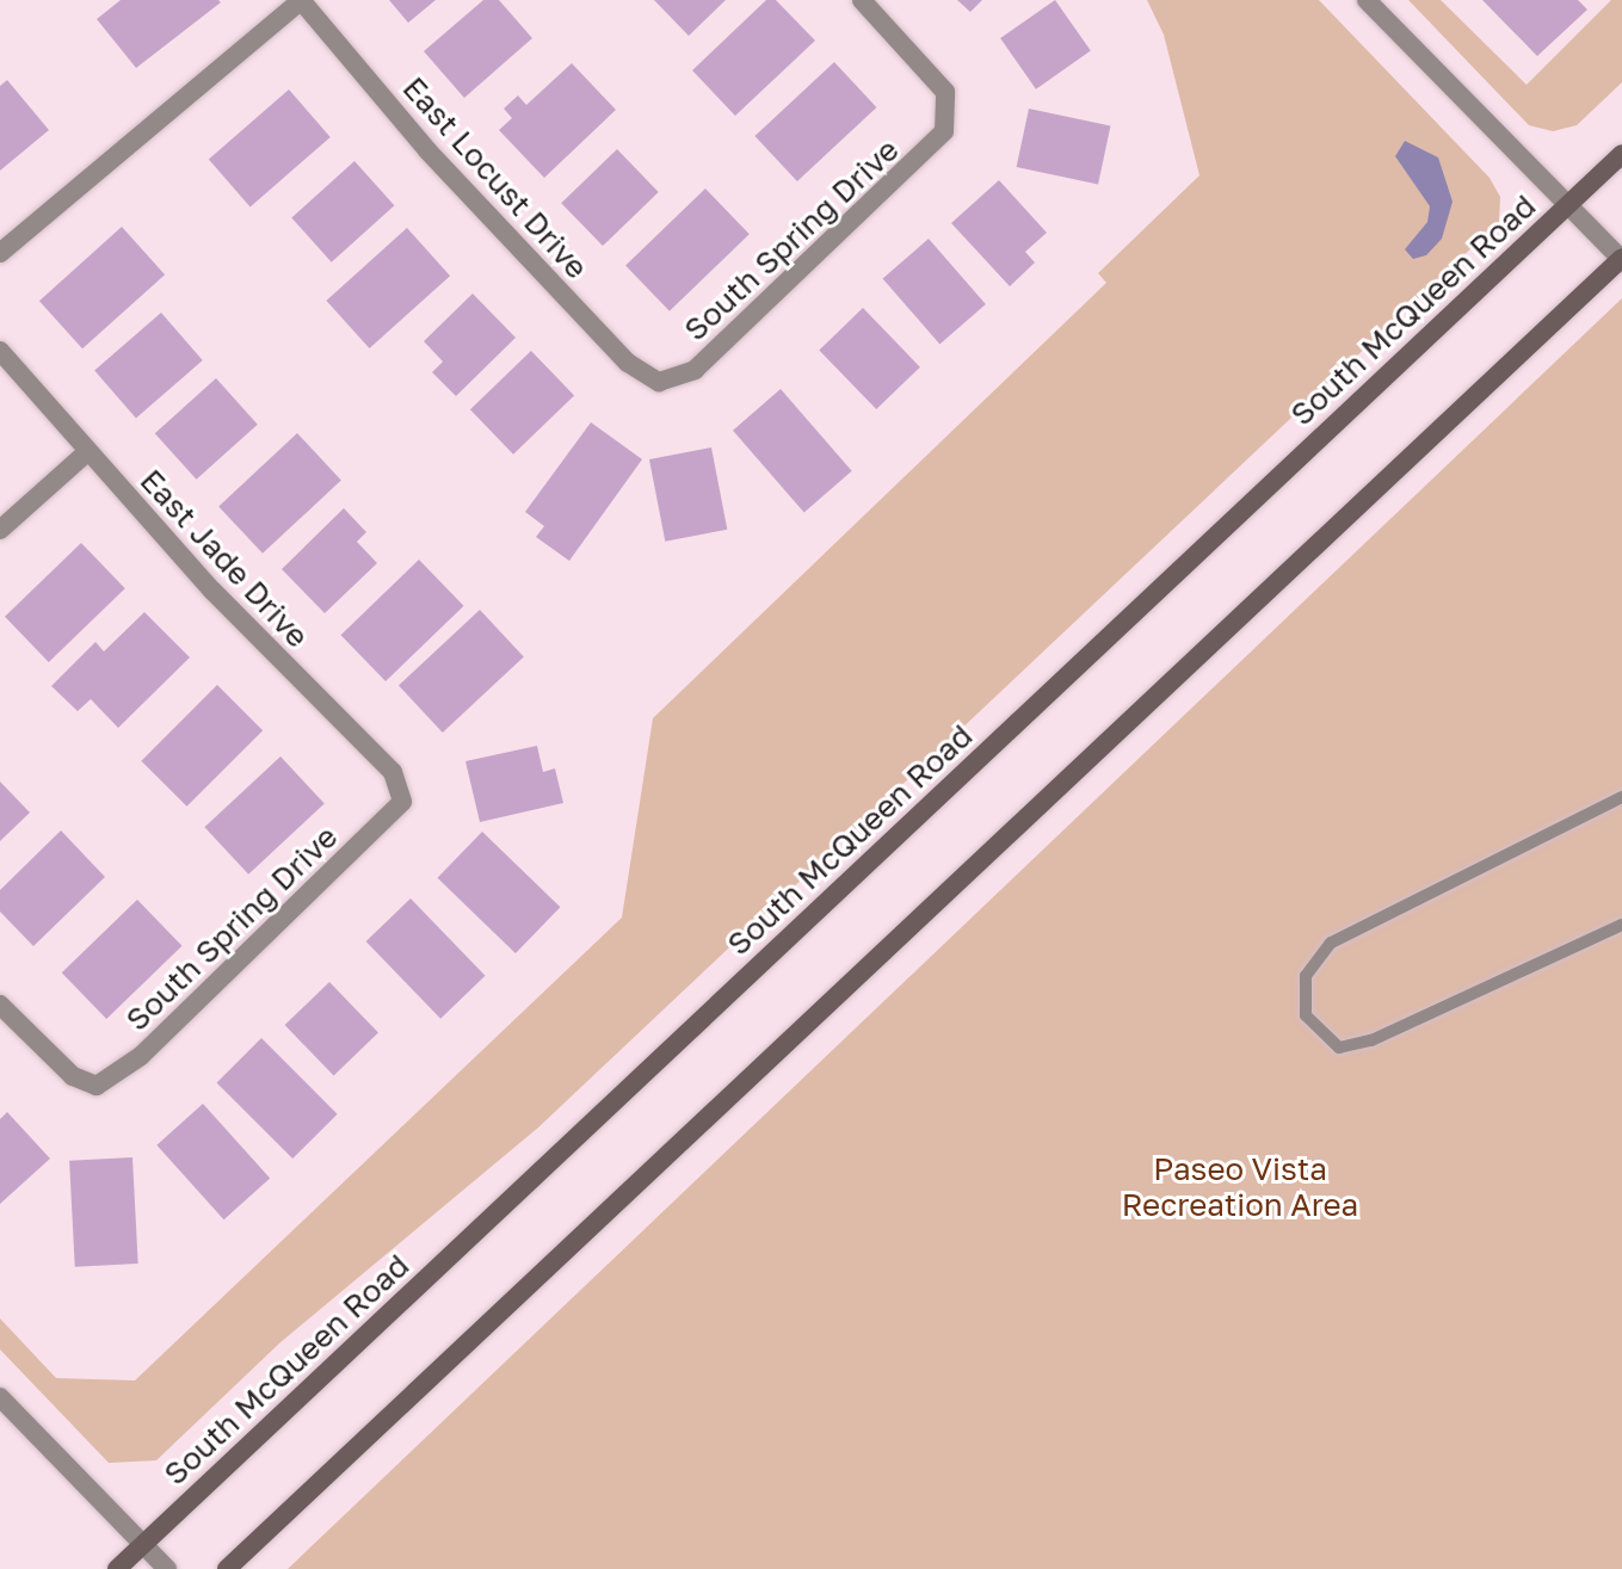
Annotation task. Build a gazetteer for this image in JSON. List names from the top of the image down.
{
  "streets": {
    "main road": ["South McQueen Road"],
    "street": ["East Locust Drive", "South Spring Drive", "East Jade Drive"]
  },
  "crossings": [
    ["East Locust Drive", "South Spring Drive"],
    ["South Spring Drive", "East Jade Drive"]
  ],
  "parks": ["Paseo Vista Recreation Area"]
}
